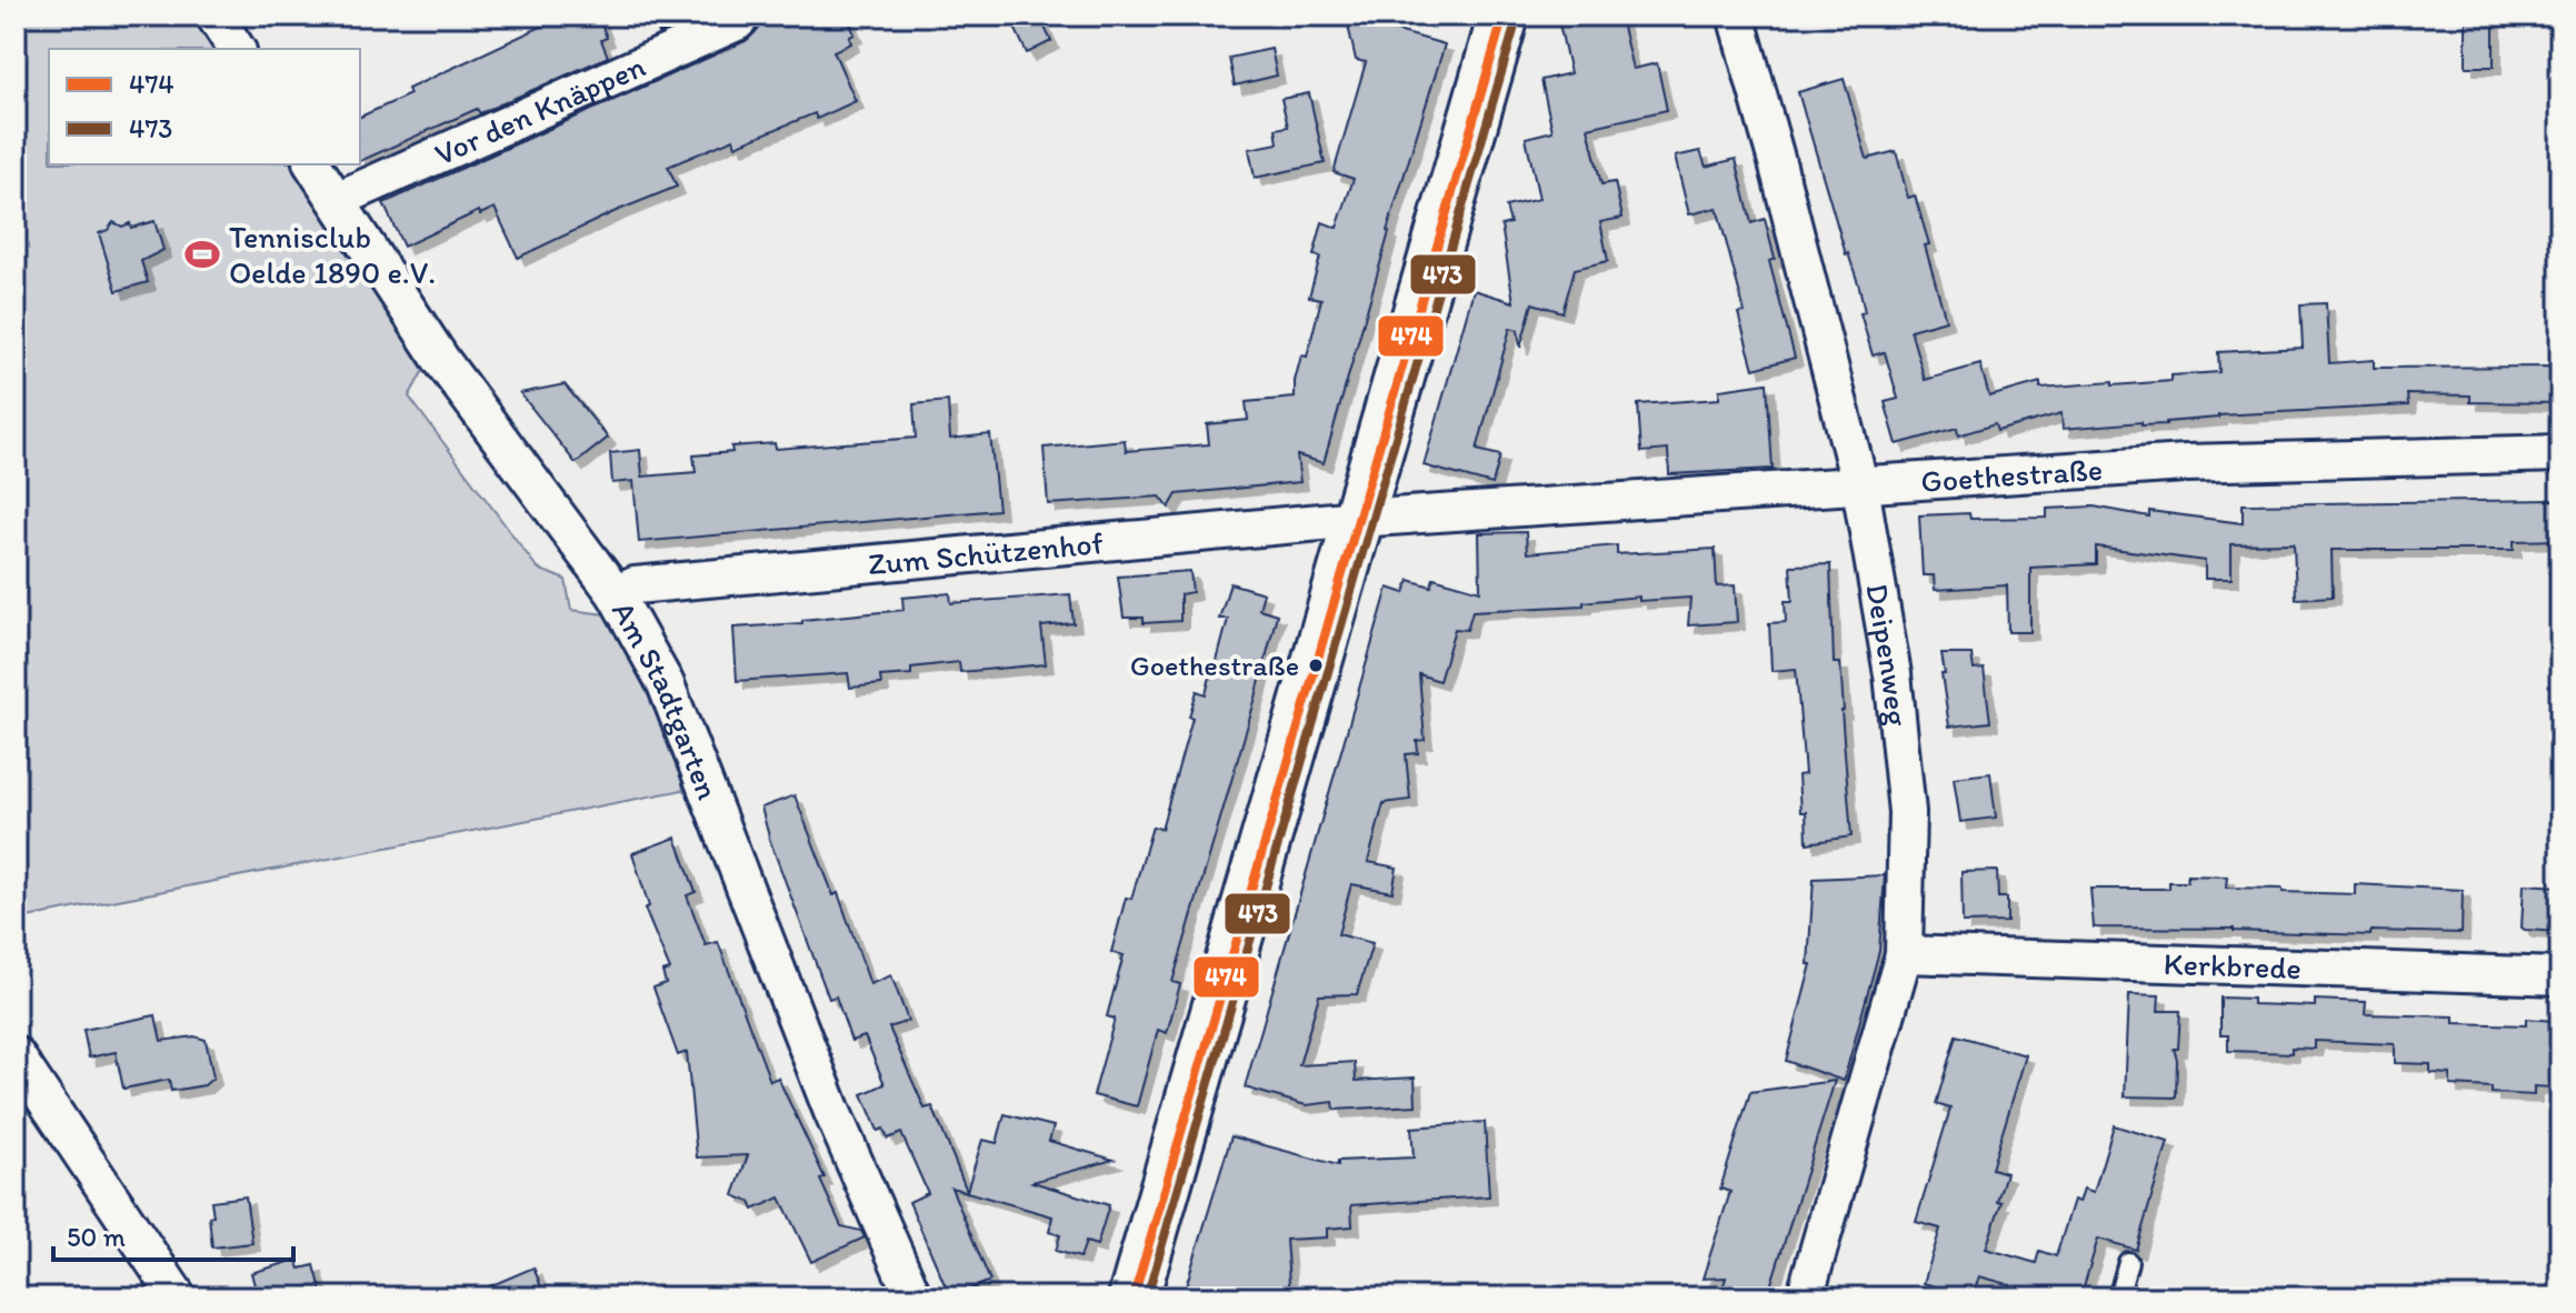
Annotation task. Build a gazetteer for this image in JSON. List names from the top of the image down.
{
  "streets": {
    "street": [
      "Vor den Knäppen",
      "Goethestraße",
      "Zum Schützenhof",
      "Deipenweg",
      "Am Stadtgarten",
      "Kerkbrede"
    ]
  },
  "crossings": [
    ["Vor den Knäppen", "Am Stadtgarten"],
    ["Goethestraße", "Zum Schützenhof"],
    ["Goethestraße", "Deipenweg"],
    ["Zum Schützenhof", "Am Stadtgarten"],
    ["Deipenweg", "Kerkbrede"]
  ],
  "places": {
    "sports": ["Tennisclub Oelde 1890 e.V."],
    "other": ["Goethestraße"]
  },
  "lines": ["transit line 474", "transit line 473"],
  "legend": ["474", "473"],
  "scale_bar": "50 m"
}
